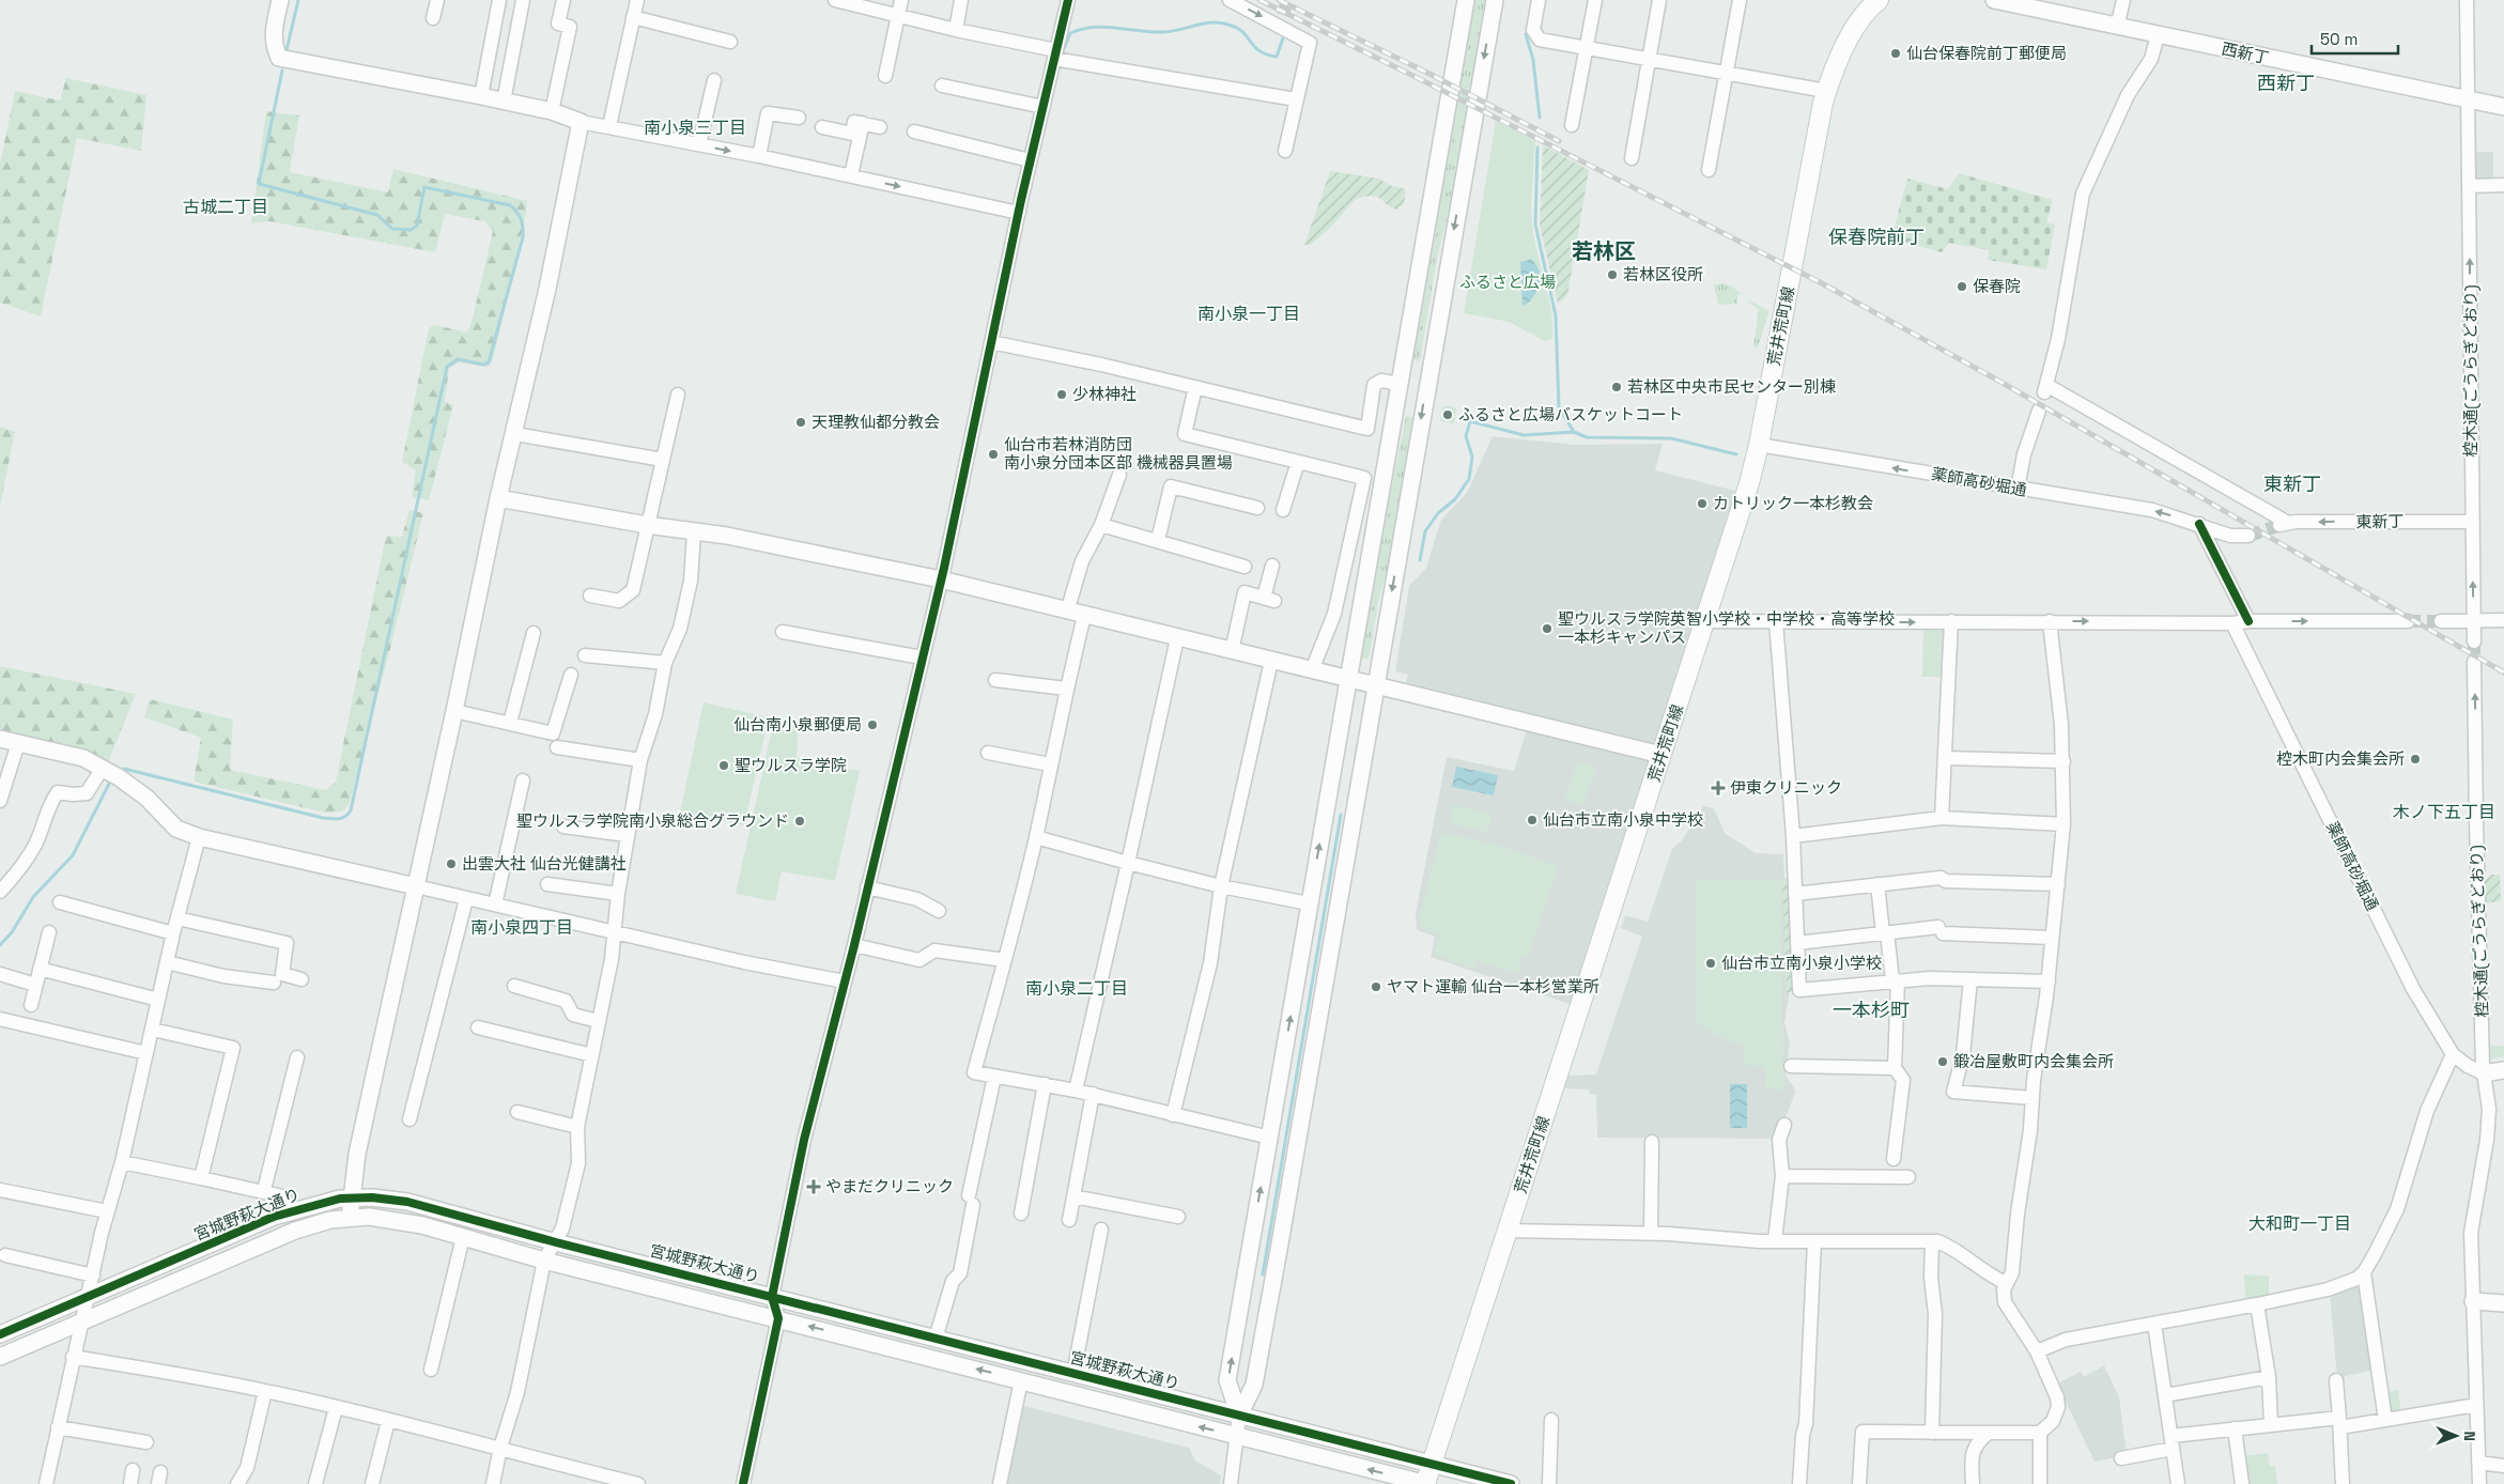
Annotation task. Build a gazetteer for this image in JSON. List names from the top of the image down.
{
  "streets": {
    "main road": ["荒井荒町線"],
    "street": [
      "西新丁",
      "椌木通(ごうらぎどおり)",
      "薬師高砂堀通",
      "東新丁",
      "宮城野萩大通り"
    ]
  },
  "crossings": [
    ["西新丁", "椌木通(ごうらぎどおり)"],
    ["西新丁", "東新丁"],
    ["荒井荒町線", "薬師高砂堀通"],
    ["荒井荒町線", "宮城野萩大通り"],
    ["椌木通(ごうらぎどおり)", "薬師高砂堀通"],
    ["椌木通(ごうらぎどおり)", "東新丁"]
  ],
  "one_way": ["椌木通(ごうらぎどおり)", "薬師高砂堀通"],
  "districts": [
    "西新丁",
    "南小泉三丁目",
    "古城二丁目",
    "保春院前丁",
    "若林区",
    "南小泉一丁目",
    "東新丁",
    "木ノ下五丁目",
    "南小泉四丁目",
    "南小泉二丁目",
    "一本杉町",
    "大和町一丁目"
  ],
  "parks": ["ふるさと広場"],
  "places": {
    "other": [
      "仙台保春院前丁郵便局",
      "若林区役所",
      "保春院",
      "若林区中央市民センター別棟",
      "少林神社",
      "ふるさと広場バスケットコート",
      "天理教仙都分教会",
      "仙台市若林消防団 南小泉分団本区部 機械器具置場",
      "カトリック一本杉教会",
      "聖ウルスラ学院英智小学校・中学校・高等学校 一本杉キャンパス",
      "仙台南小泉郵便局",
      "椌木町内会集会所",
      "聖ウルスラ学院",
      "仙台市立南小泉中学校",
      "聖ウルスラ学院南小泉総合グラウンド",
      "出雲大社 仙台光健講社",
      "仙台市立南小泉小学校",
      "ヤマト運輸 仙台一本杉営業所",
      "鍛冶屋敷町内会集会所"
    ],
    "health": ["伊東クリニック", "やまだクリニック"]
  },
  "scale_bar": "50 m",
  "north": "right"
}
